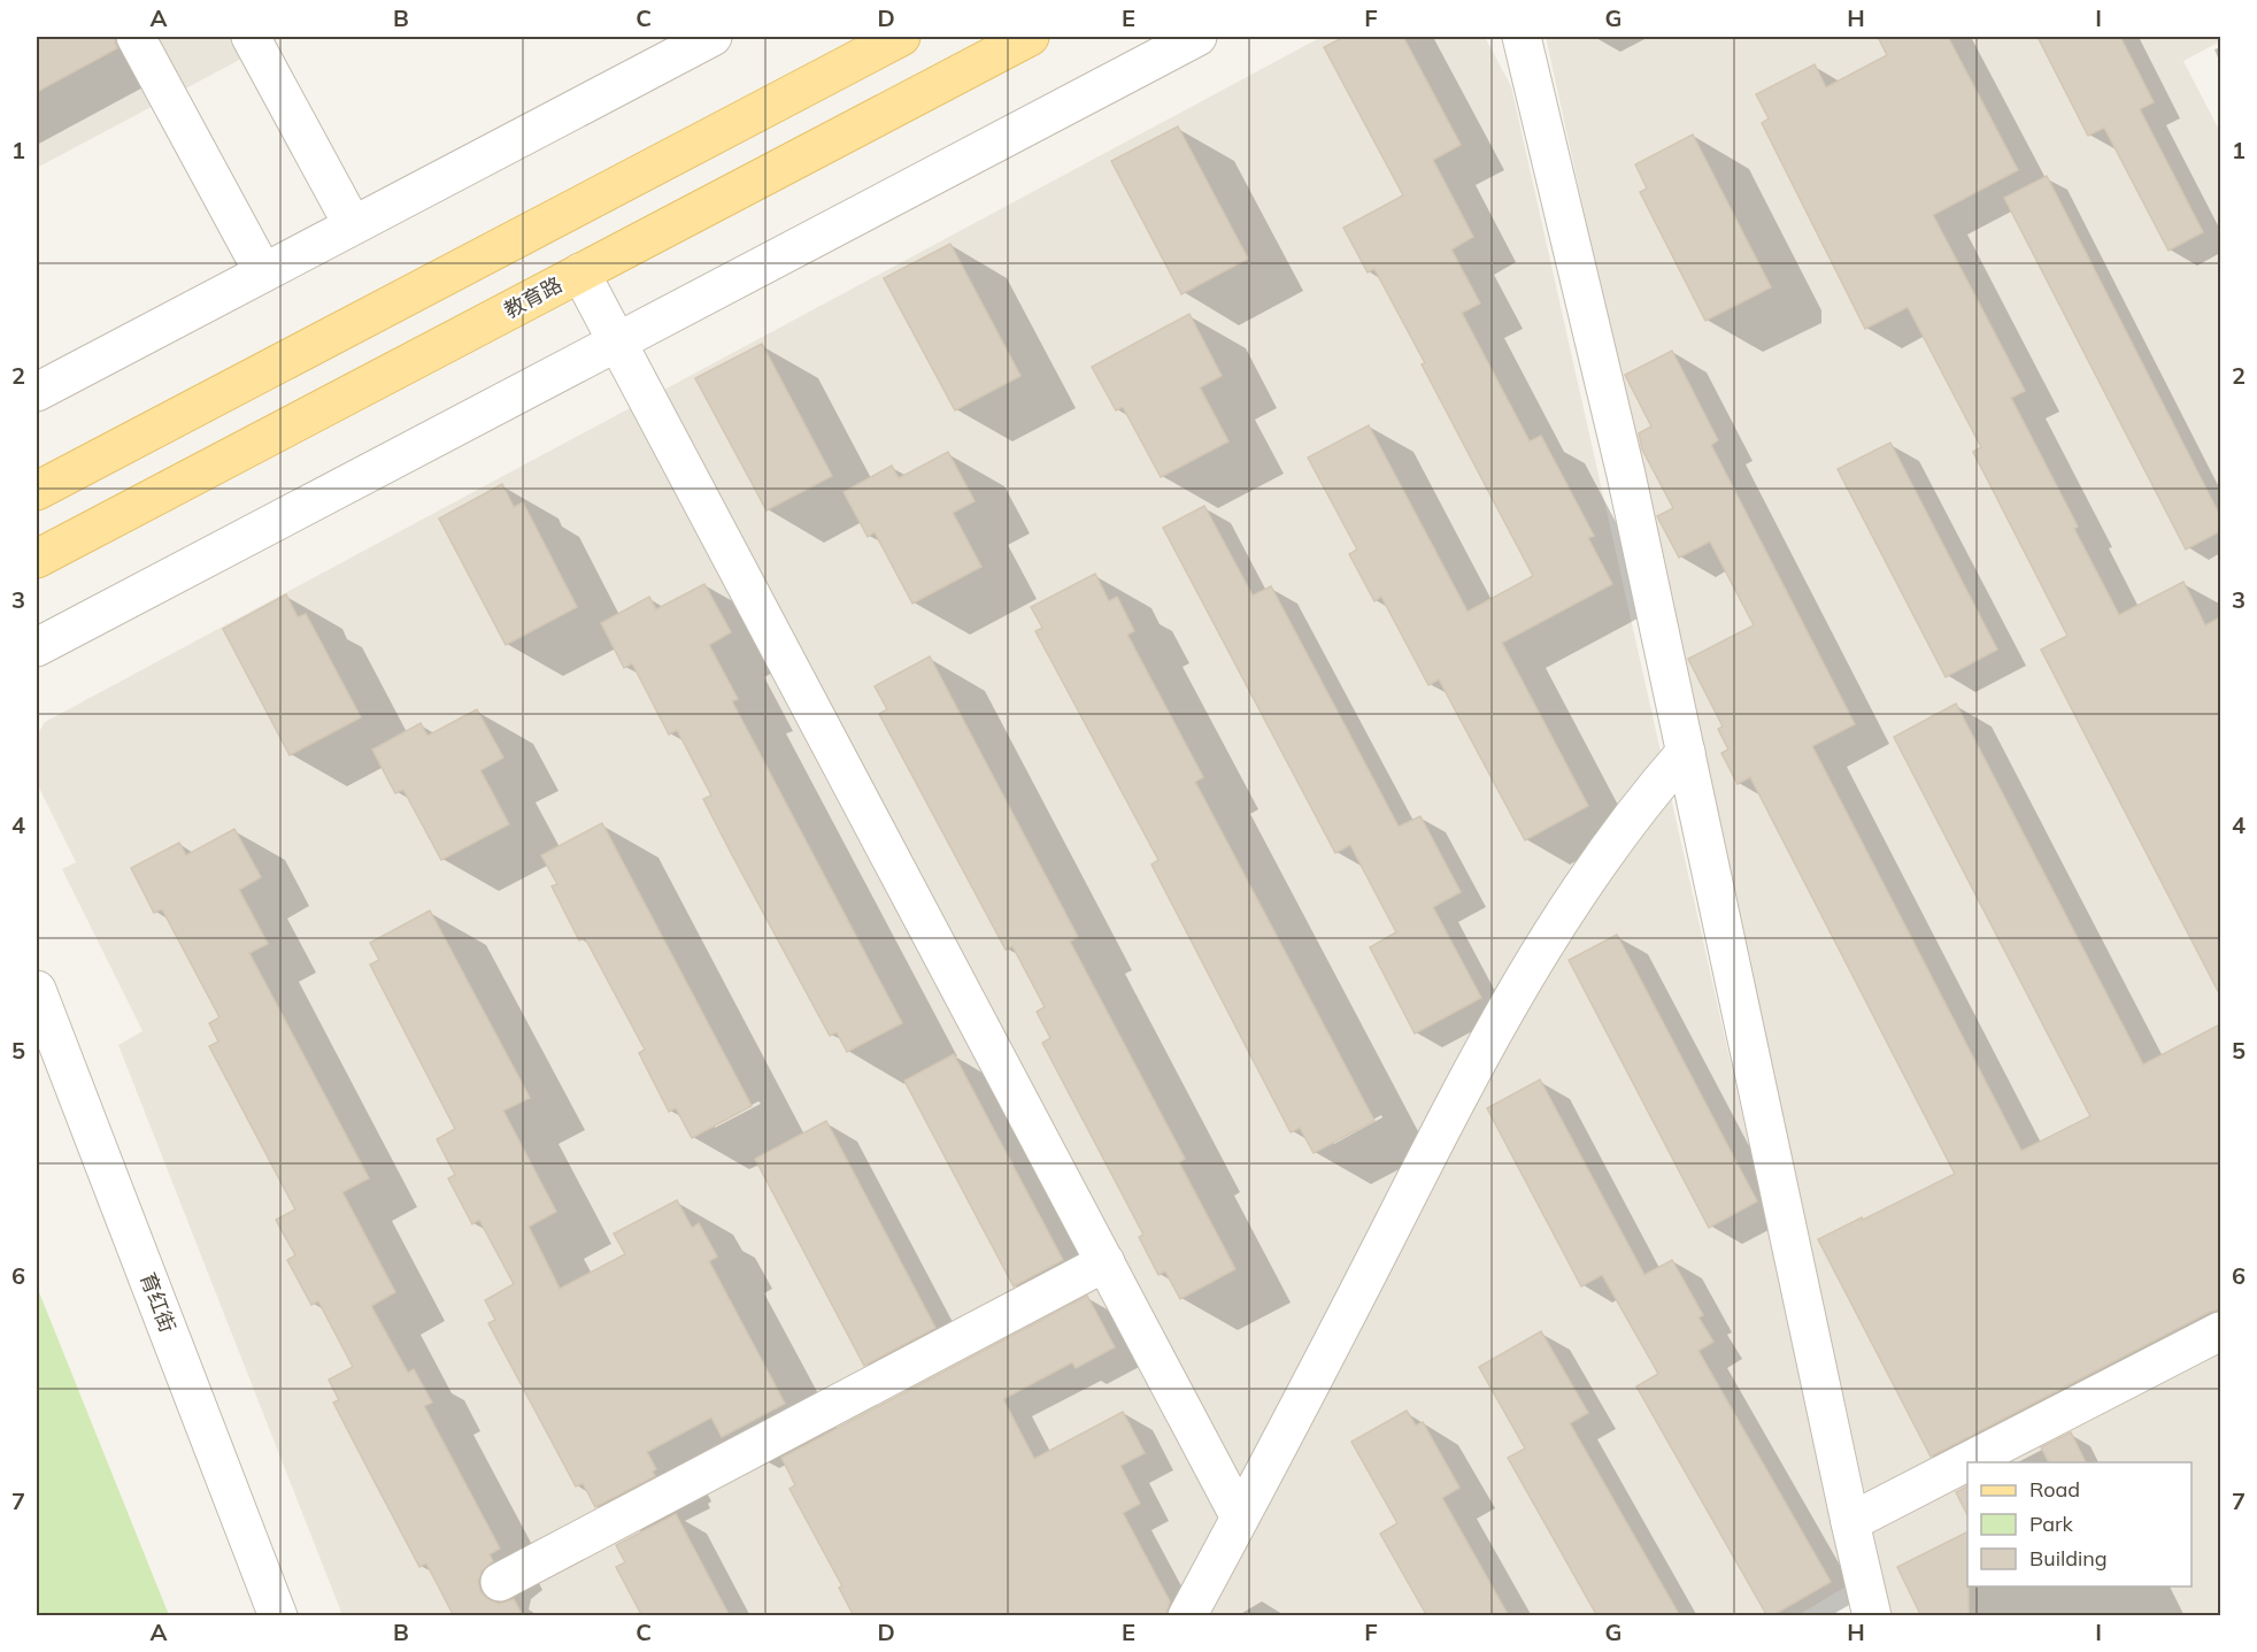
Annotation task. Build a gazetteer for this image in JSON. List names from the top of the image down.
{
  "streets": {
    "main road": ["教育路"],
    "street": ["育红街"]
  },
  "legend": ["Road", "Park", "Building"],
  "grid": {
    "columns": [
      "A",
      "B",
      "C",
      "D",
      "E",
      "F",
      "G",
      "H",
      "I"
    ],
    "rows": [
      "1",
      "2",
      "3",
      "4",
      "5",
      "6",
      "7"
    ]
  }
}
